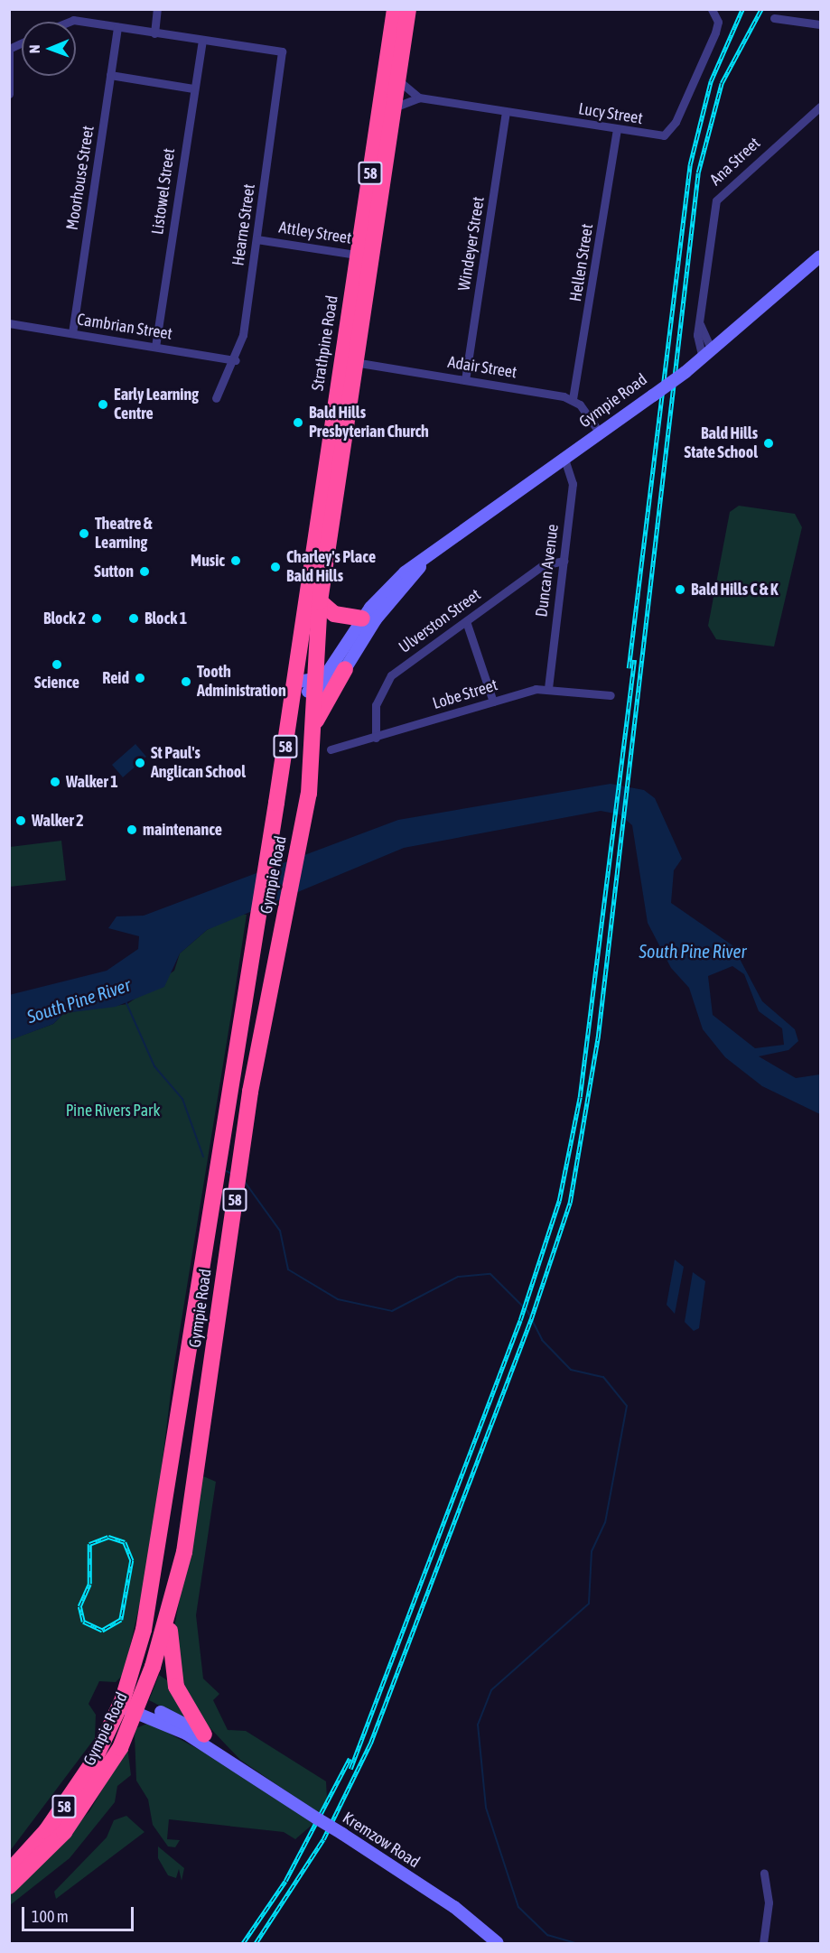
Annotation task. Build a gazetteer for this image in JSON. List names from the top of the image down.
{
  "streets": {
    "highway": ["58", "Strathpine Road", "Gympie Road"],
    "main road": ["Kremzow Road"],
    "street": [
      "Lucy Street",
      "Ana Street",
      "Moorhouse Street",
      "Listowel Street",
      "Hearne Street",
      "Attley Street",
      "Windeyer Street",
      "Hellen Street",
      "Cambrian Street",
      "Adair Street",
      "Duncan Avenue",
      "Ulverston Street",
      "Lobe Street"
    ]
  },
  "crossings": [
    ["Lucy Street", "Windeyer Street"],
    ["Lucy Street", "Hellen Street"],
    ["Ana Street", "Gympie Road"],
    ["Moorhouse Street", "Cambrian Street"],
    ["Listowel Street", "Hearne Street"],
    ["Listowel Street", "Cambrian Street"],
    ["Hearne Street", "Attley Street"],
    ["Hearne Street", "Cambrian Street"],
    ["Attley Street", "Strathpine Road"],
    ["Windeyer Street", "Adair Street"],
    ["Hellen Street", "Adair Street"],
    ["Strathpine Road", "Adair Street"],
    ["Strathpine Road", "Gympie Road"],
    ["Gympie Road", "Duncan Avenue"],
    ["Gympie Road", "Kremzow Road"],
    ["Duncan Avenue", "Ulverston Street"],
    ["Duncan Avenue", "Lobe Street"],
    ["Ulverston Street", "Lobe Street"]
  ],
  "water": ["South Pine River"],
  "parks": ["Pine Rivers Park"],
  "places": [
    "Early Learning Centre",
    "Bald Hills Presbyterian Church",
    "Bald Hills State School",
    "Theatre & Learning",
    "Music",
    "Charley's Place Bald Hills",
    "Sutton",
    "Bald Hills C & K",
    "Block 2",
    "Block 1",
    "Science",
    "Reid",
    "Tooth Administration",
    "St Paul's Anglican School",
    "Walker 1",
    "Walker 2",
    "maintenance"
  ],
  "scale_bar": "100 m",
  "north": "left"
}
